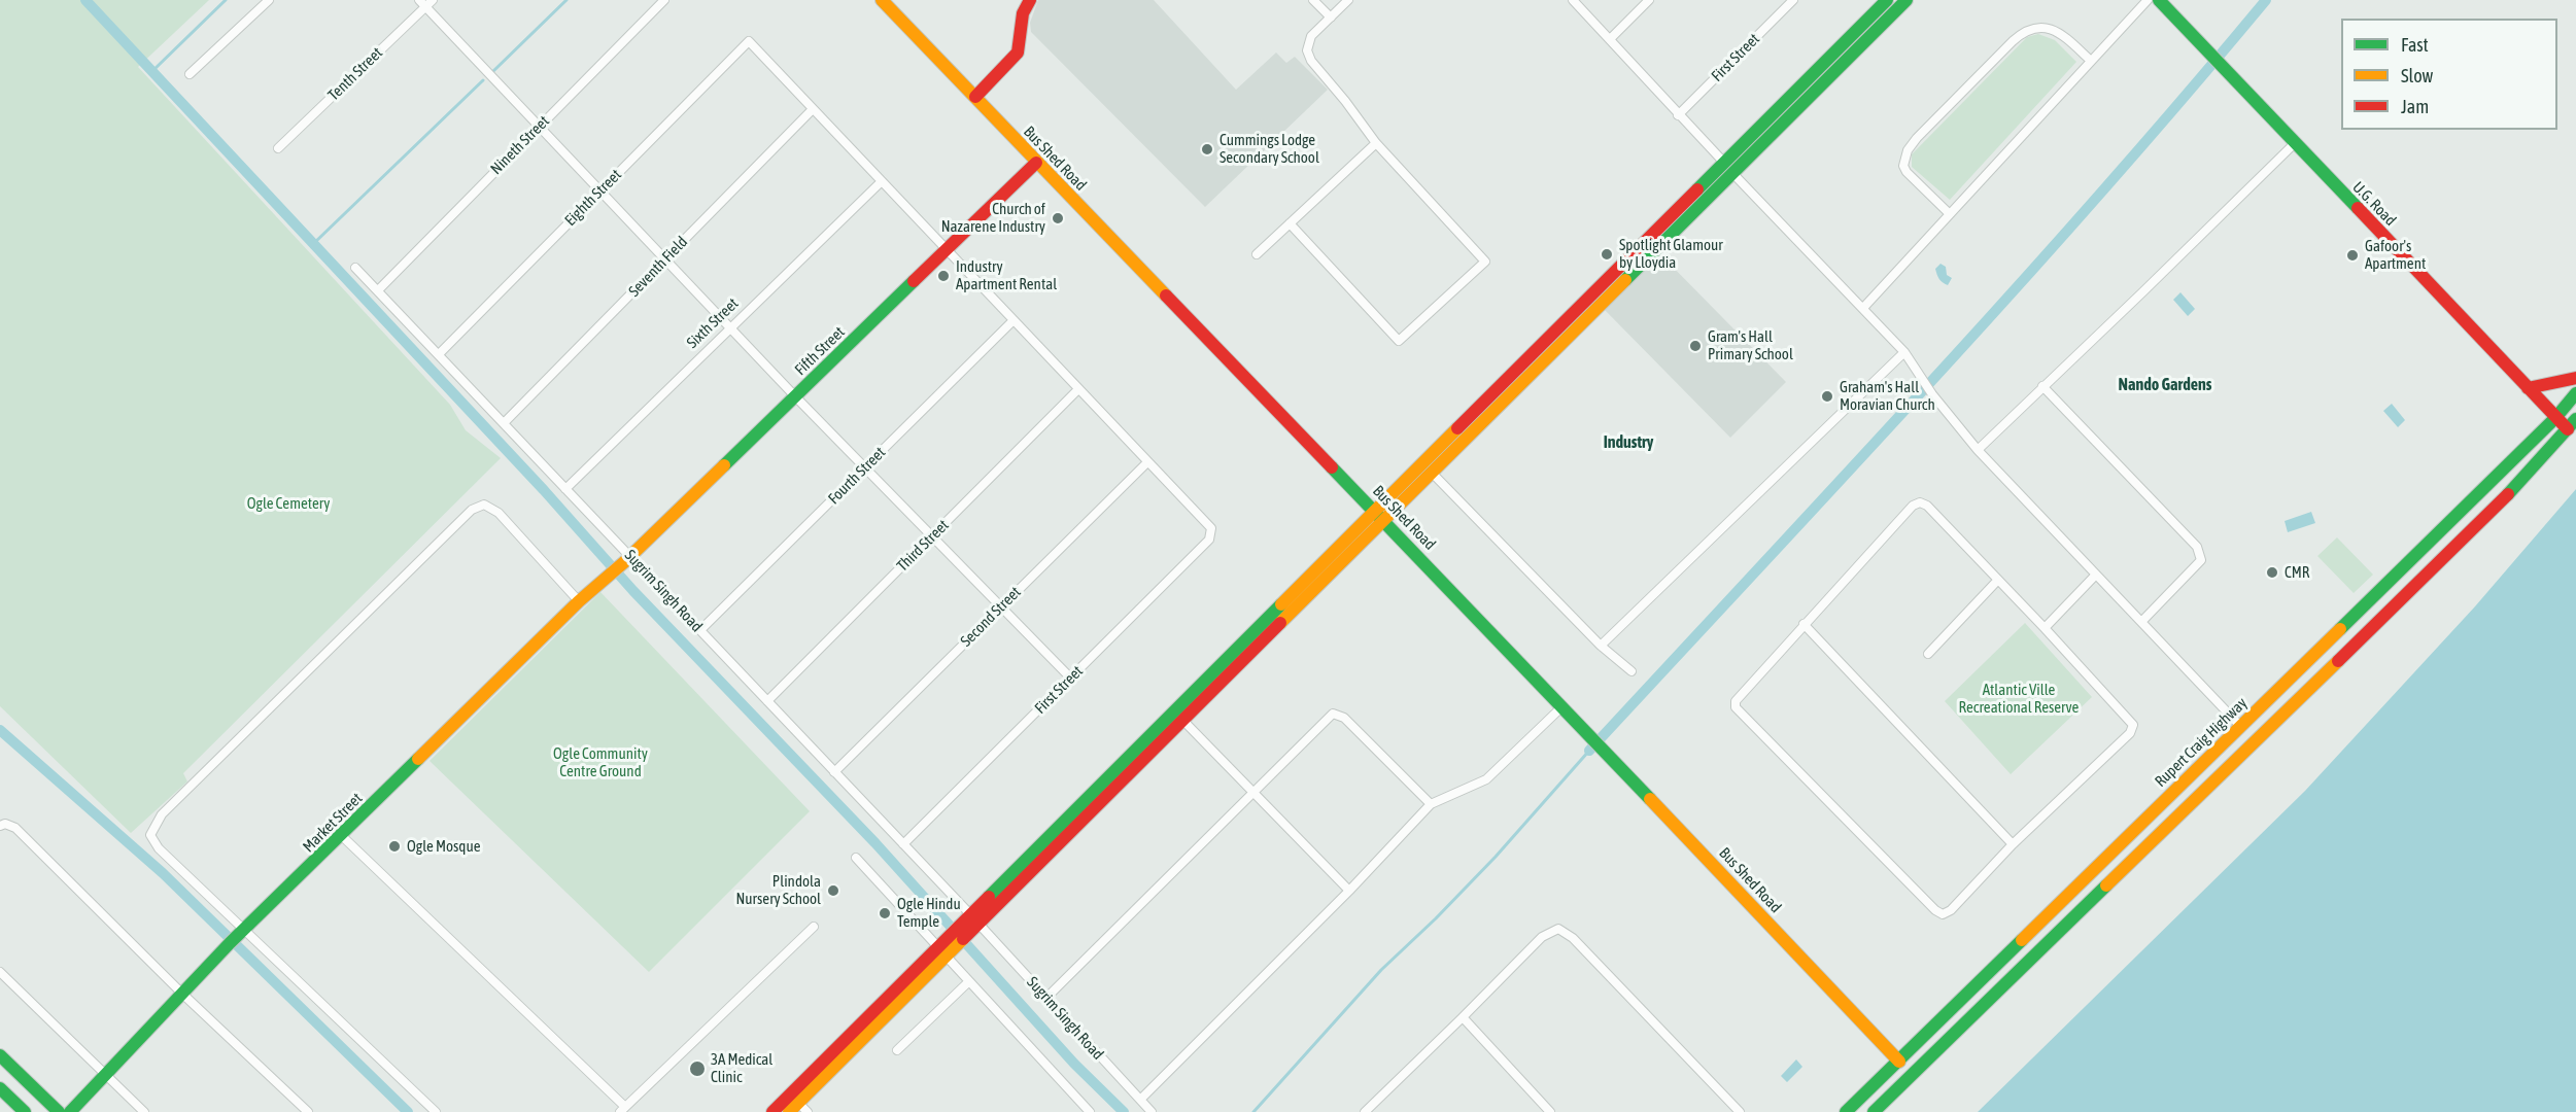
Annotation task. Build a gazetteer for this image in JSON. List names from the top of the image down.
{
  "streets": {
    "main road": [
      "Bus Shed Road",
      "U.G. Road",
      "Fifth Street",
      "Rupert Craig Highway",
      "Market Street"
    ],
    "street": [
      "First Street",
      "Tenth Street",
      "Nineth Street",
      "Eighth Street",
      "Seventh Field",
      "Sixth Street",
      "Fourth Street",
      "Third Street",
      "Sugrim Singh Road",
      "Second Street"
    ]
  },
  "crossings": [
    ["First Street", "Sugrim Singh Road"],
    ["First Street", "Second Street"],
    ["Nineth Street", "Sugrim Singh Road"],
    ["Bus Shed Road", "Fifth Street"],
    ["Bus Shed Road", "Rupert Craig Highway"],
    ["Eighth Street", "Seventh Field"],
    ["Eighth Street", "Sugrim Singh Road"],
    ["U.G. Road", "Rupert Craig Highway"],
    ["Seventh Field", "Sugrim Singh Road"],
    ["Sixth Street", "Sugrim Singh Road"],
    ["Fifth Street", "Sugrim Singh Road"],
    ["Fifth Street", "Market Street"],
    ["Fourth Street", "Sugrim Singh Road"],
    ["Third Street", "Sugrim Singh Road"],
    ["Sugrim Singh Road", "Second Street"],
    ["Sugrim Singh Road", "Market Street"]
  ],
  "districts": ["Nando Gardens", "Industry"],
  "parks": ["Ogle Cemetery", "Atlantic Ville Recreational Reserve", "Ogle Community Centre Ground"],
  "places": [
    "Cummings Lodge Secondary School",
    "Church of Nazarene Industry",
    "Spotlight Glamour by Lloydia",
    "Gafoor's Apartment",
    "Industry Apartment Rental",
    "Gram's Hall Primary School",
    "Graham's Hall Moravian Church",
    "CMR",
    "Ogle Mosque",
    "Plindola Nursery School",
    "Ogle Hindu Temple",
    "3A Medical Clinic"
  ],
  "legend": ["Fast", "Slow", "Jam"]
}
